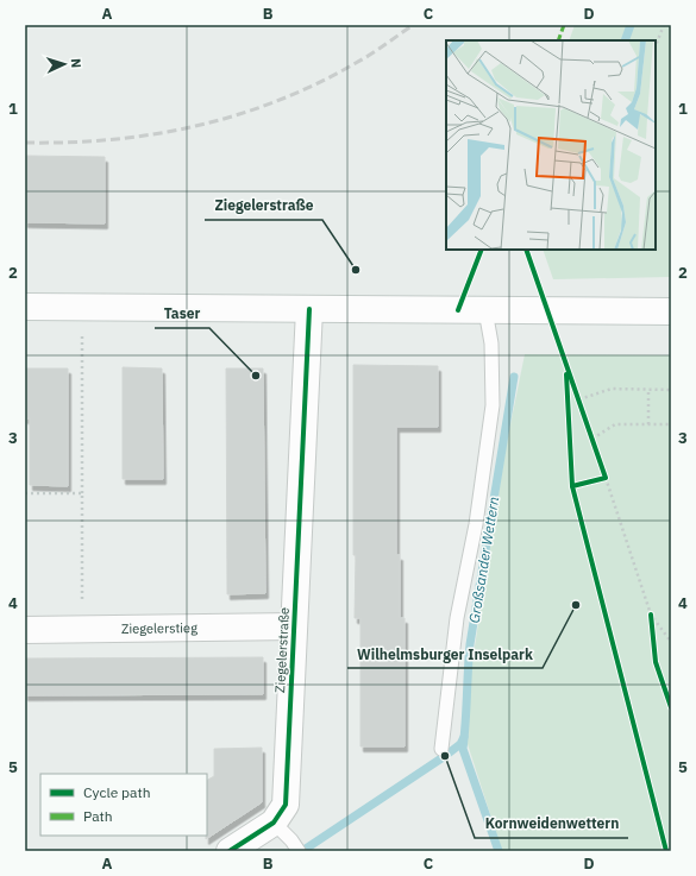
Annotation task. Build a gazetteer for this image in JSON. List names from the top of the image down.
{
  "streets": {
    "street": ["Ziegelerstieg", "Ziegelerstraße"]
  },
  "crossings": [
    ["Ziegelerstieg", "Ziegelerstraße"]
  ],
  "water": ["Großsander Wettern"],
  "places": [
    "Ziegelerstraße",
    "Taser",
    "Wilhelmsburger Inselpark",
    "Kornweidenwettern"
  ],
  "legend": ["Cycle path", "Path"],
  "north": "right",
  "grid": {
    "columns": [
      "A",
      "B",
      "C",
      "D"
    ],
    "rows": [
      "1",
      "2",
      "3",
      "4",
      "5"
    ]
  }
}
